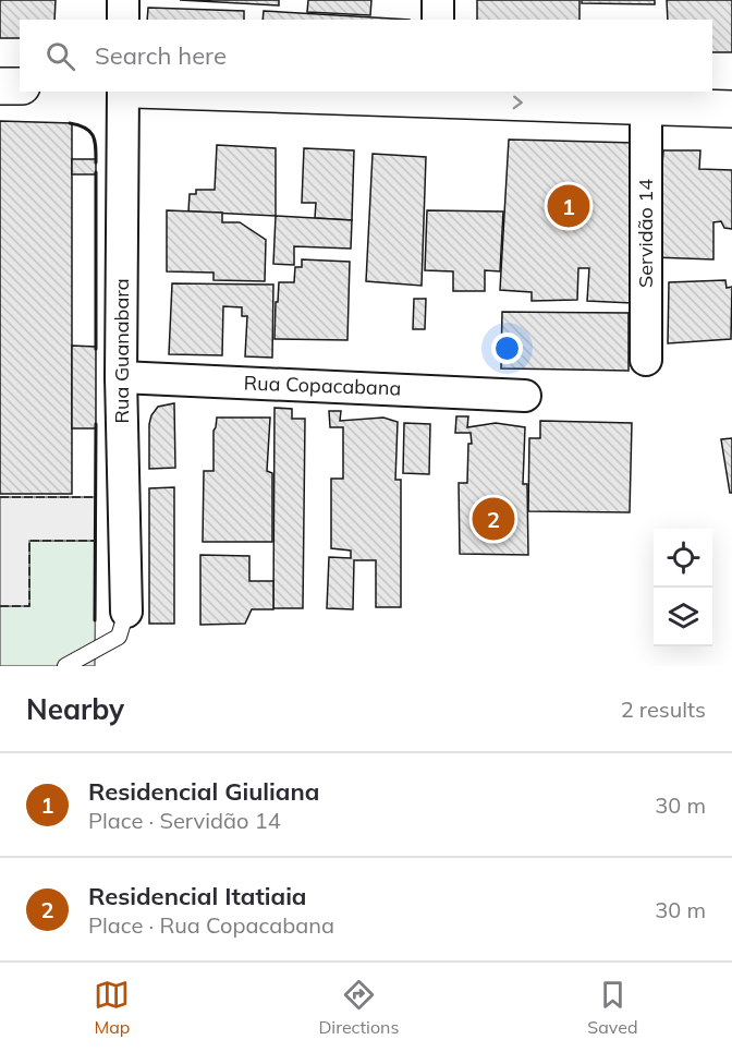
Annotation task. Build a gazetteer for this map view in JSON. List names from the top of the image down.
{
  "streets": {
    "street": ["Servidão 14", "Rua Guanabara", "Rua Copacabana"]
  },
  "crossings": [
    ["Rua Guanabara", "Rua Copacabana"]
  ],
  "page": {
    "search": "Search here",
    "pins": ["1", "2"],
    "heading": ["Nearby", "2 results"],
    "list": [
      {
        "mark": "1",
        "name": "Residencial Giuliana",
        "note": "Place · Servidão 14",
        "value": "30 m"
      },
      {
        "mark": "2",
        "name": "Residencial Itatiaia",
        "note": "Place · Rua Copacabana",
        "value": "30 m"
      }
    ],
    "nav": ["Map", "Directions", "Saved"]
  }
}
